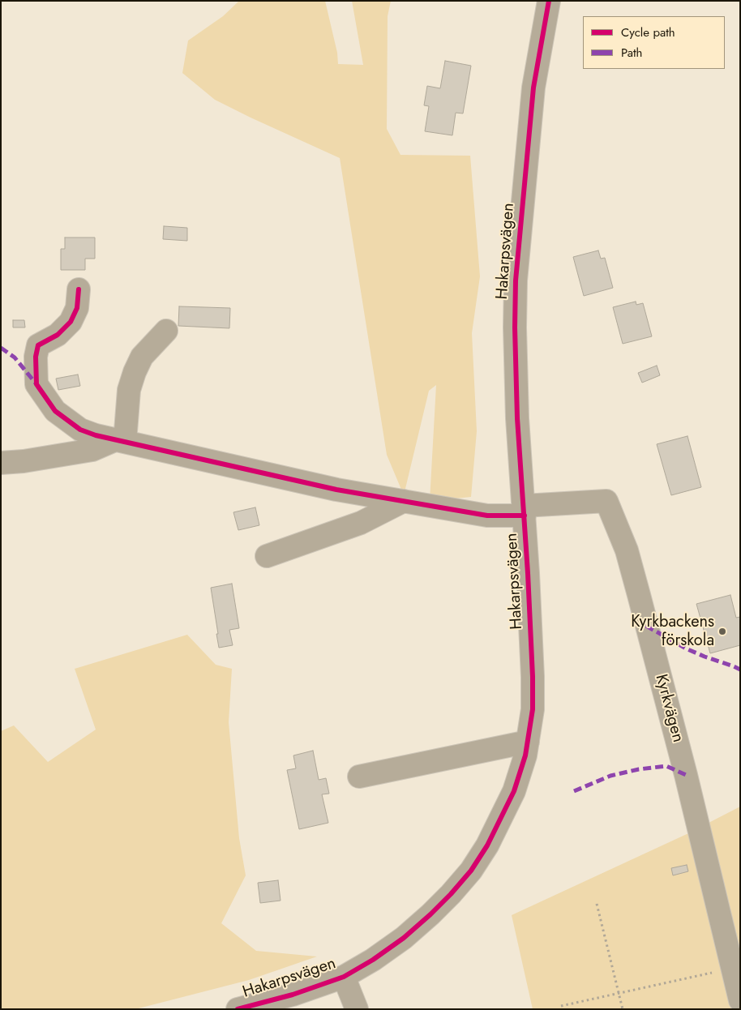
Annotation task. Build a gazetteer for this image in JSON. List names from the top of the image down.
{
  "streets": {
    "street": ["Hakarpsvägen", "Kyrkvägen"]
  },
  "crossings": [
    ["Hakarpsvägen", "Kyrkvägen"]
  ],
  "places": ["Kyrkbackens förskola"],
  "legend": ["Cycle path", "Path"]
}
